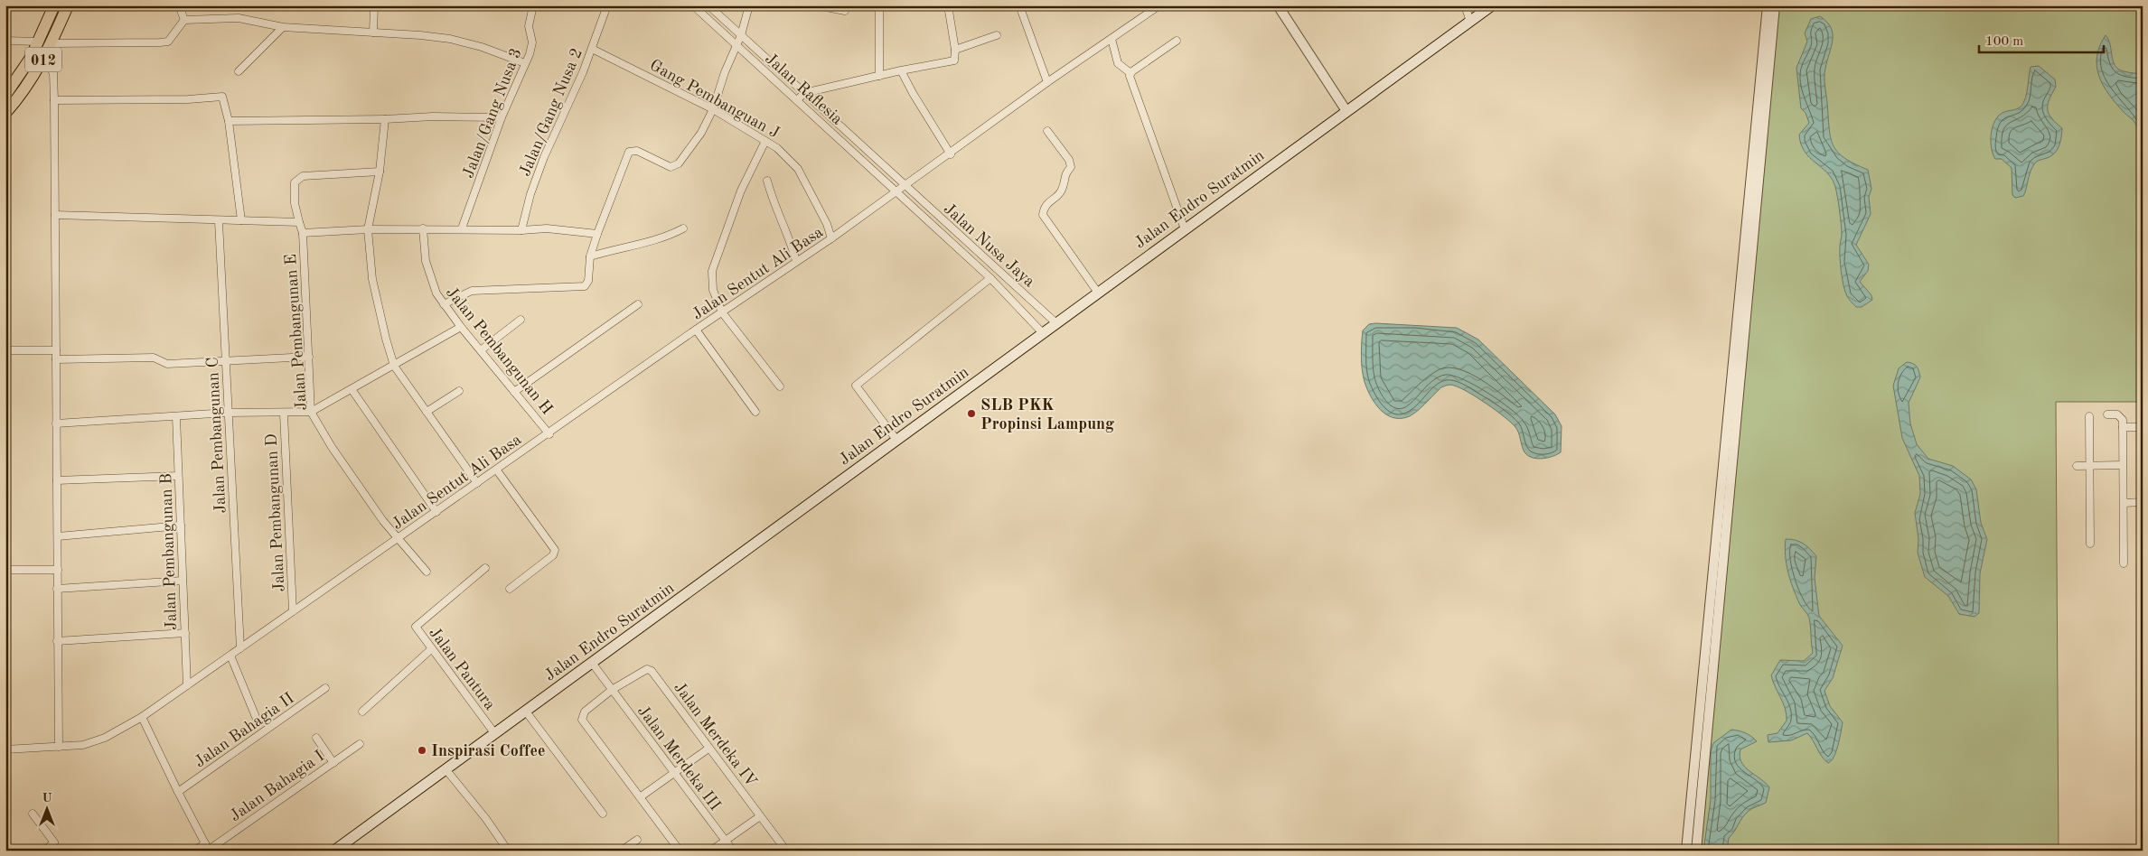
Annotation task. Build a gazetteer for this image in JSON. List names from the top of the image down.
{
  "streets": {
    "main road": ["012", "Jalan Endro Suratmin"],
    "street": [
      "Jalan Raflesia",
      "Gang Pembanguan J",
      "Jalan/Gang Nusa 2",
      "Jalan/Gang Nusa 3",
      "Jalan Nusa Jaya",
      "Jalan Sentut Ali Basa",
      "Jalan Pembangunan E",
      "Jalan Pembangunan H",
      "Jalan Pembangunan C",
      "Jalan Pembangunan D",
      "Jalan Pembangunan B",
      "Jalan Pantura",
      "Jalan Bahagia II",
      "Jalan Merdeka IV",
      "Jalan Merdeka III",
      "Jalan Bahagia I"
    ]
  },
  "crossings": [
    ["Jalan Raflesia", "Jalan Nusa Jaya"],
    ["Jalan Raflesia", "Jalan Sentut Ali Basa"],
    ["Gang Pembanguan J", "Jalan/Gang Nusa 2"],
    ["Gang Pembanguan J", "Jalan Sentut Ali Basa"],
    ["Jalan Endro Suratmin", "Jalan Nusa Jaya"],
    ["Jalan Endro Suratmin", "Jalan Pantura"],
    ["Jalan Endro Suratmin", "Jalan Merdeka III"],
    ["Jalan Nusa Jaya", "Jalan Sentut Ali Basa"],
    ["Jalan Sentut Ali Basa", "Jalan Pembangunan E"],
    ["Jalan Sentut Ali Basa", "Jalan Pembangunan H"],
    ["Jalan Sentut Ali Basa", "Jalan Pembangunan C"],
    ["Jalan Sentut Ali Basa", "Jalan Pembangunan D"],
    ["Jalan Sentut Ali Basa", "Jalan Pembangunan B"],
    ["Jalan Merdeka IV", "Jalan Merdeka III"]
  ],
  "places": ["SLB PKK Propinsi Lampung", "Inspirasi Coffee"],
  "scale_bar": "100 m",
  "north": "top"
}
